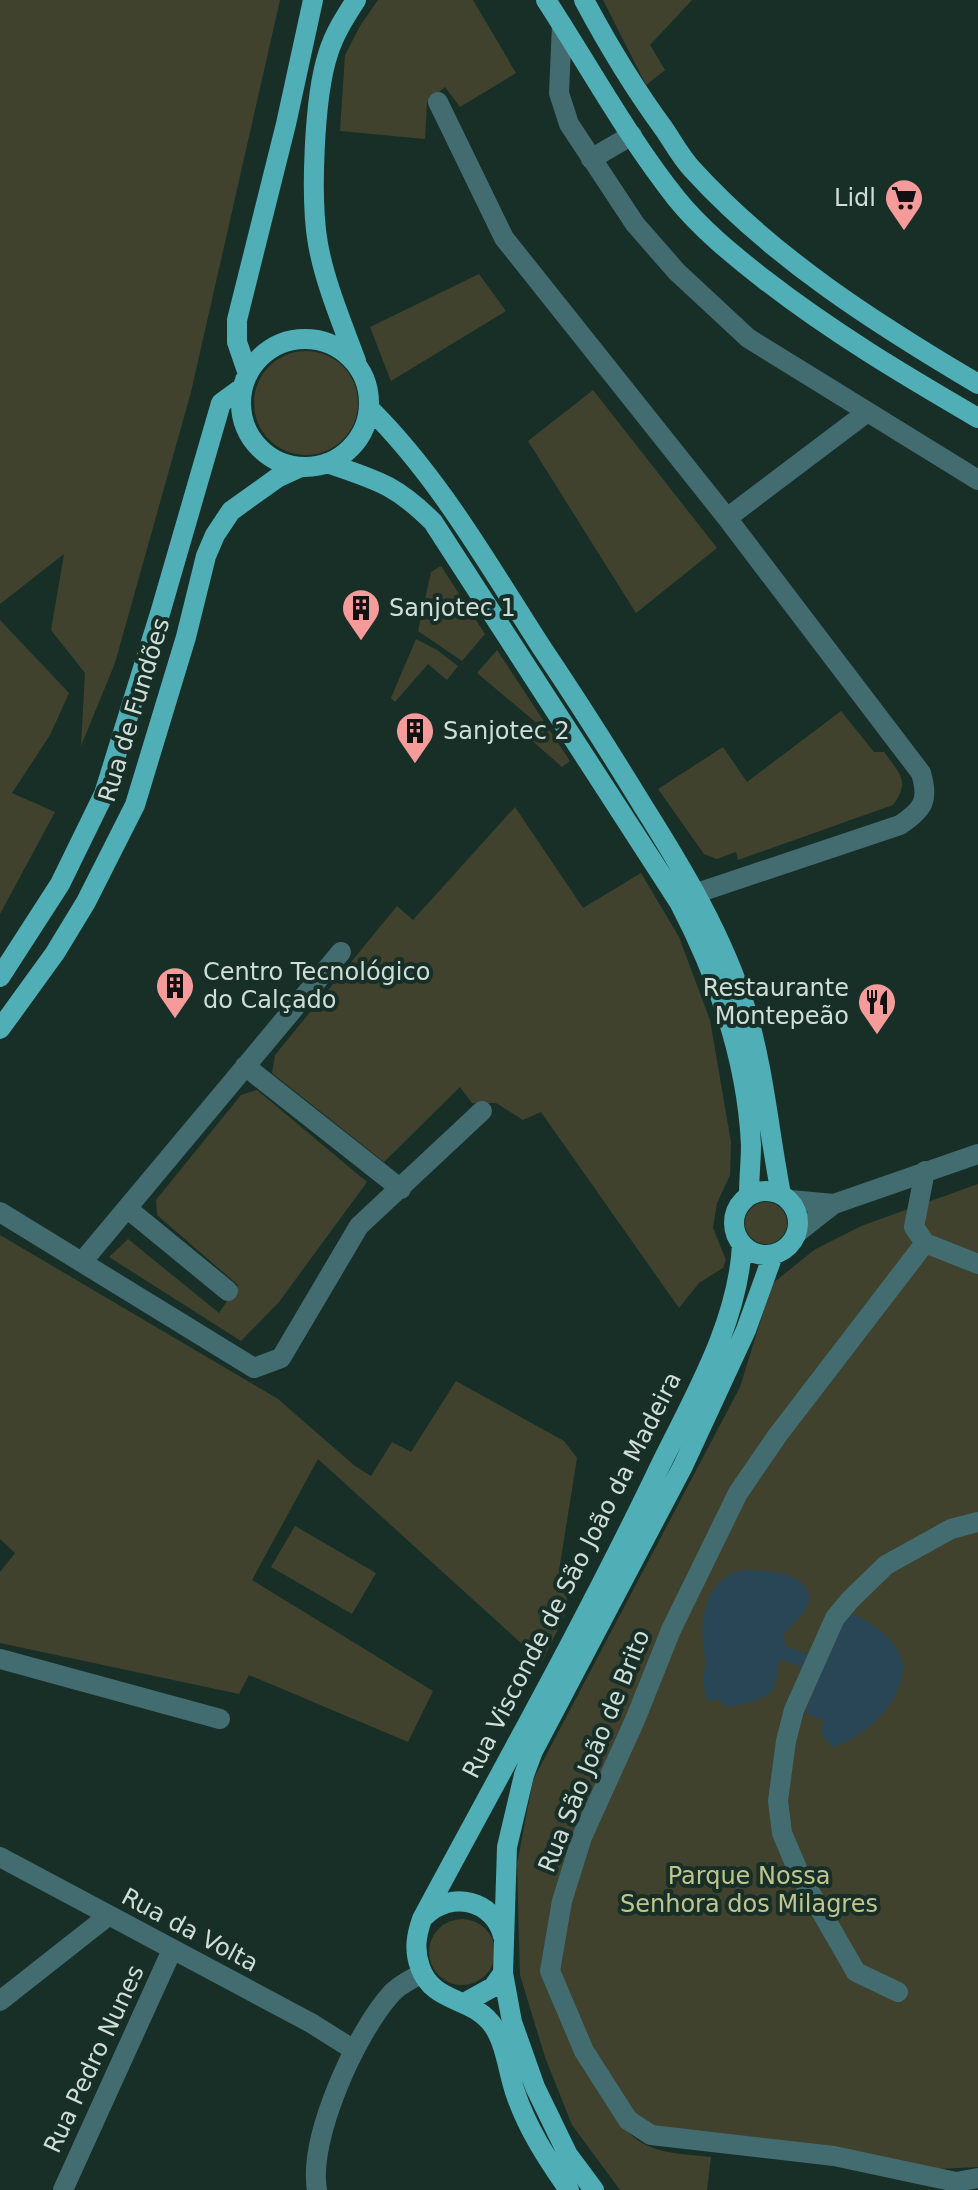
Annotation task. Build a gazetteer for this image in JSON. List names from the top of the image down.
{
  "streets": {
    "main road": ["Rua de Fundões", "Rua Visconde de São João da Madeira"],
    "street": ["Rua São João de Brito", "Rua da Volta", "Rua Pedro Nunes"]
  },
  "crossings": [
    ["Rua de Fundões", "Rua Visconde de São João da Madeira"],
    ["Rua da Volta", "Rua Pedro Nunes"]
  ],
  "parks": ["Parque Nossa Senhora dos Milagres"],
  "places": {
    "supermarket": ["Lidl"],
    "building": ["Sanjotec 1", "Sanjotec 2", "Centro Tecnológico do Calçado"],
    "restaurant": ["Restaurante Montepeão"]
  }
}
